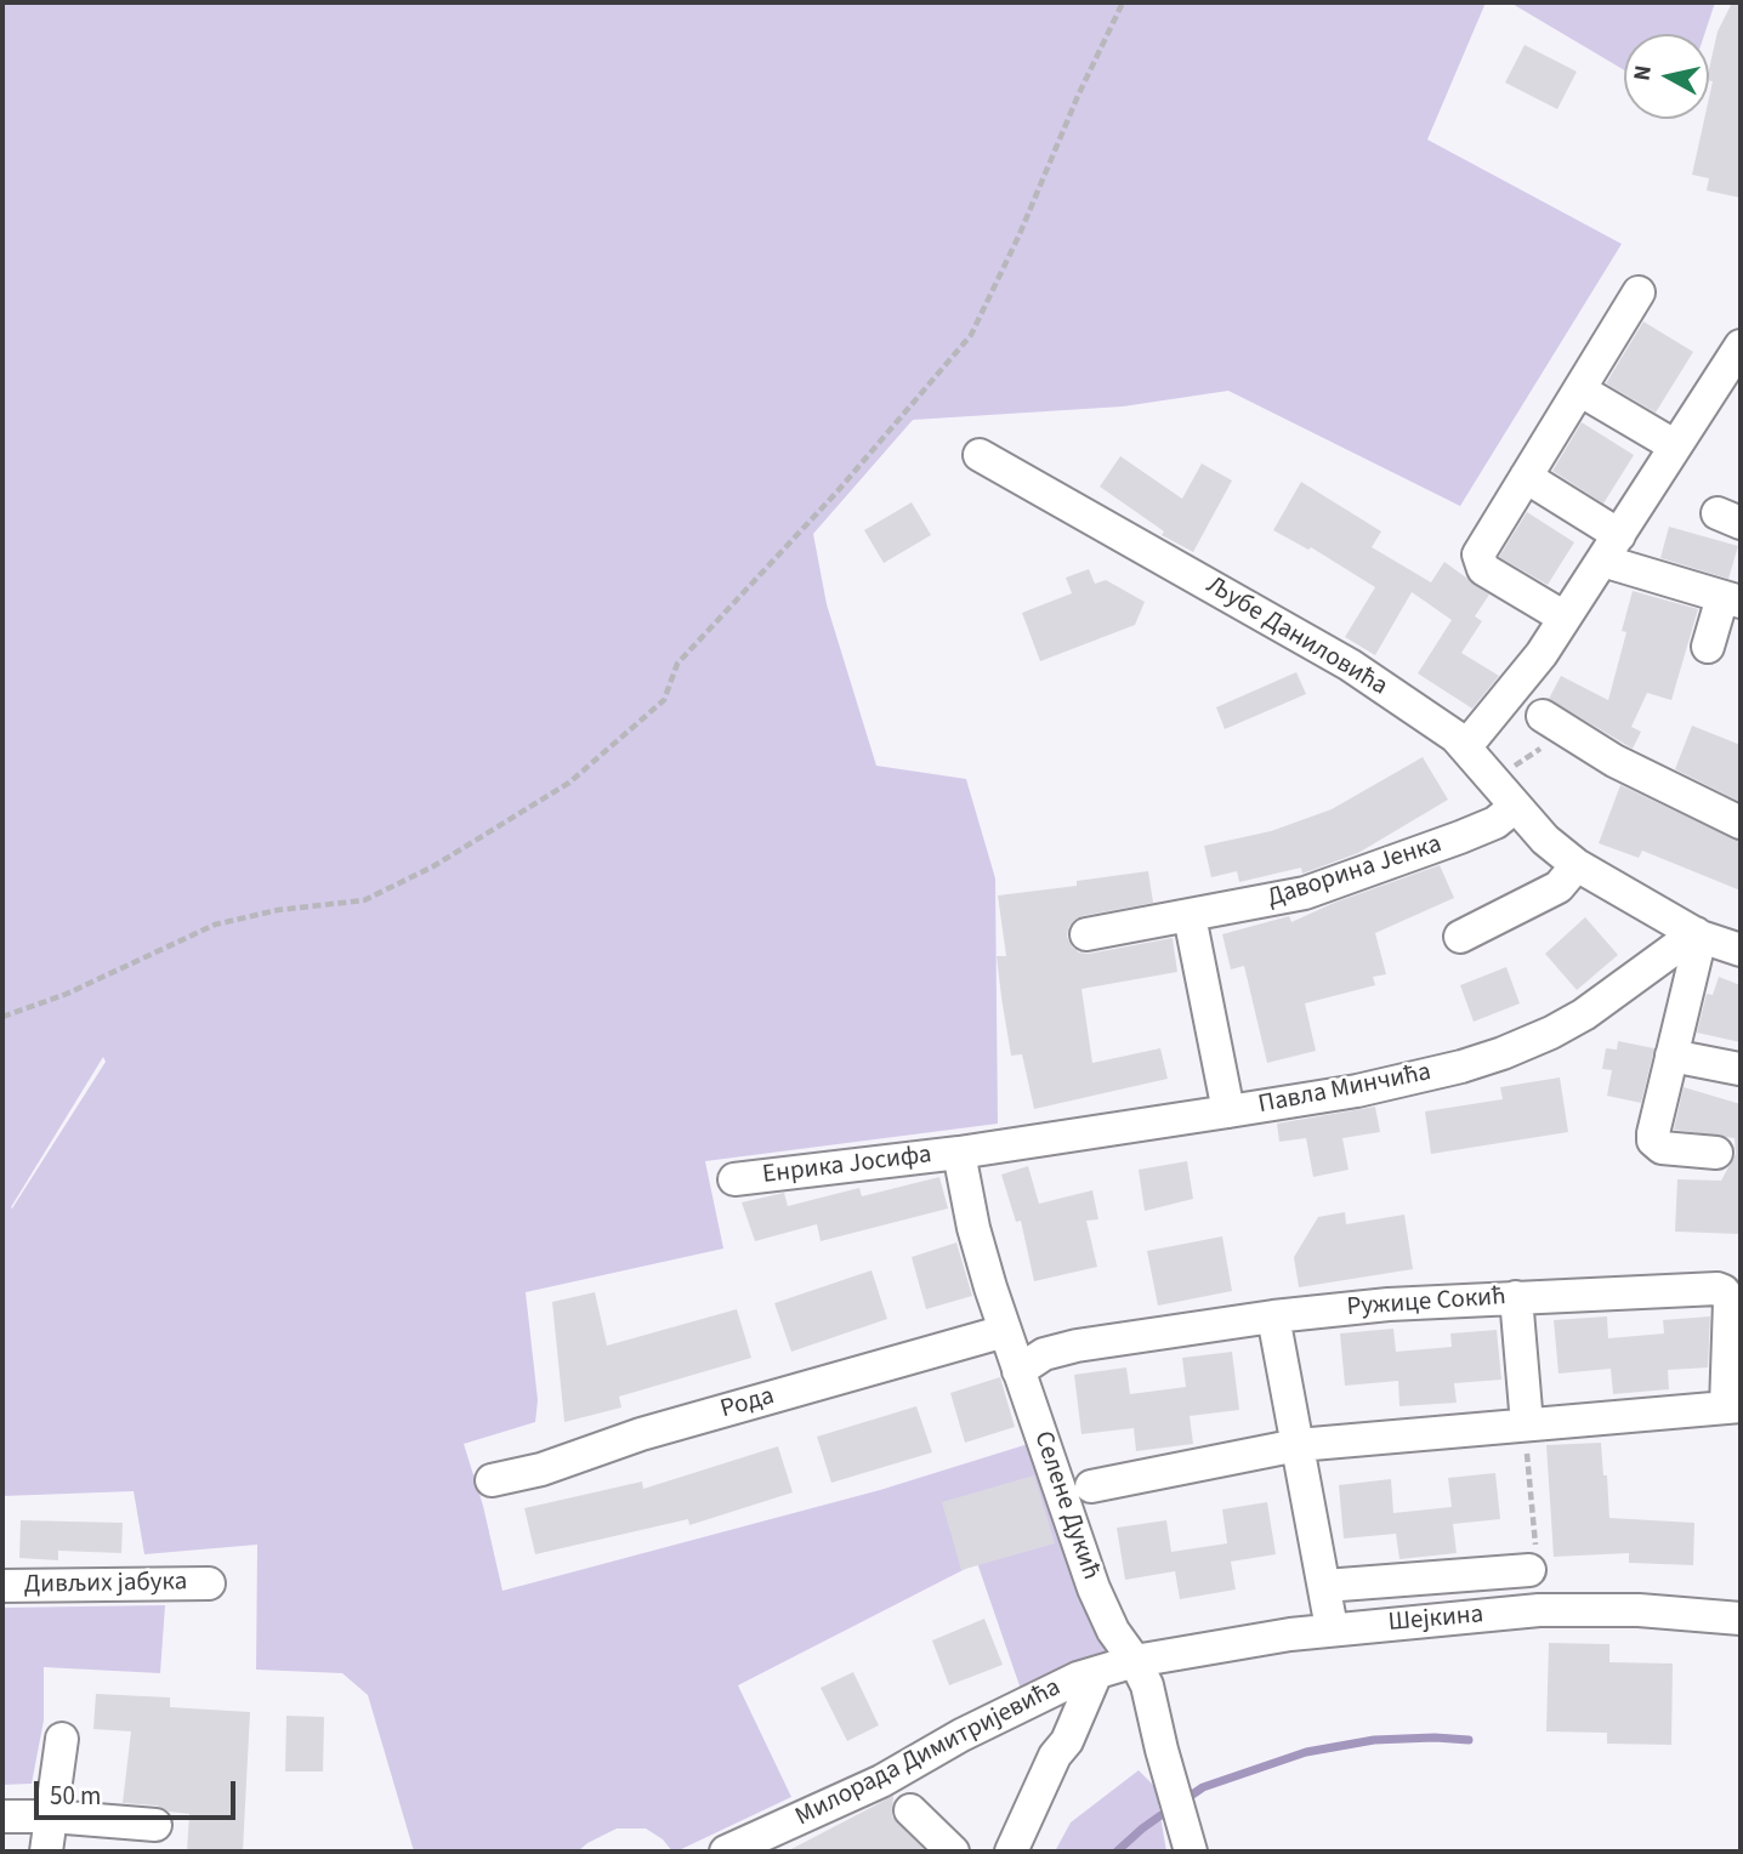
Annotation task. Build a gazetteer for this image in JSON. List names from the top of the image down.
{
  "streets": {
    "street": [
      "Љубе Даниловића",
      "Даворина Јенка",
      "Павла Минчића",
      "Енрика Јосифа",
      "Ружице Сокић",
      "Рода",
      "Селене Дукић",
      "Дивљих јабука",
      "Шејкина",
      "Милорада Димитријевића"
    ]
  },
  "crossings": [
    ["Љубе Даниловића", "Даворина Јенка"],
    ["Љубе Даниловића", "Павла Минчића"],
    ["Павла Минчића", "Енрика Јосифа"],
    ["Павла Минчића", "Селене Дукић"],
    ["Енрика Јосифа", "Селене Дукић"],
    ["Ружице Сокић", "Селене Дукић"],
    ["Рода", "Селене Дукић"],
    ["Селене Дукић", "Шејкина"],
    ["Селене Дукић", "Милорада Димитријевића"],
    ["Шејкина", "Милорада Димитријевића"]
  ],
  "scale_bar": "50 m",
  "north": "left"
}
